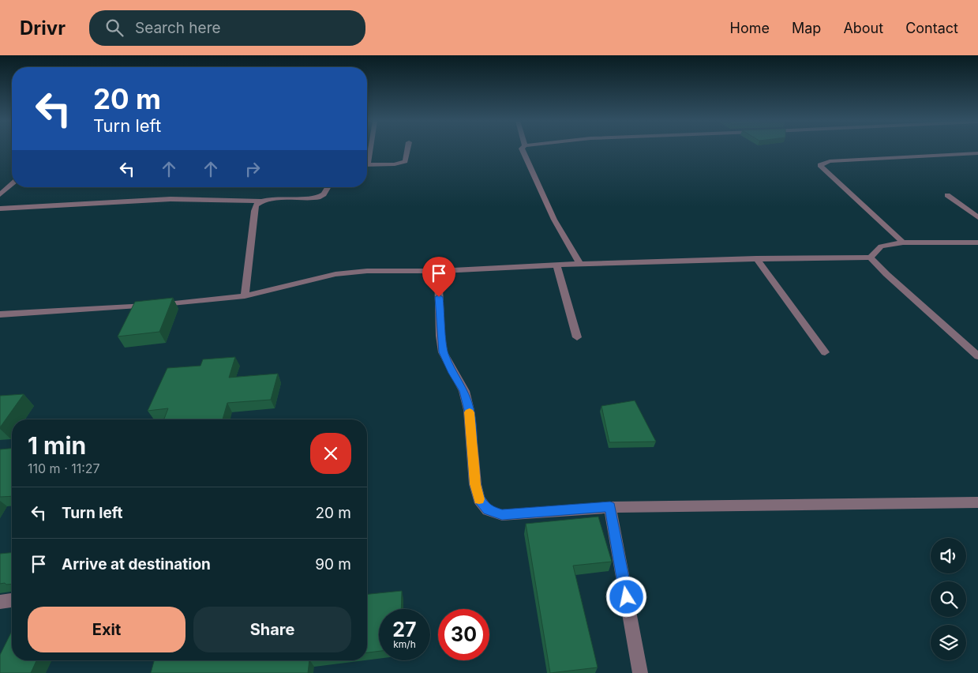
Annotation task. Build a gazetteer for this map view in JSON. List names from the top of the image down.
{
  "page": {
    "header": "Drivr",
    "search": "Search here",
    "nav": [
      "Home",
      "Map",
      "About",
      "Contact"
    ],
    "turn": ["20 m", "Turn left"],
    "heading": ["1 min", "110 m · 11:27"],
    "list": [
      {
        "name": "Turn left",
        "value": "20 m"
      },
      {
        "name": "Arrive at destination",
        "value": "90 m"
      }
    ],
    "buttons": ["Exit", "Share"],
    "speed": "27 km/h",
    "limit": "30"
  }
}
